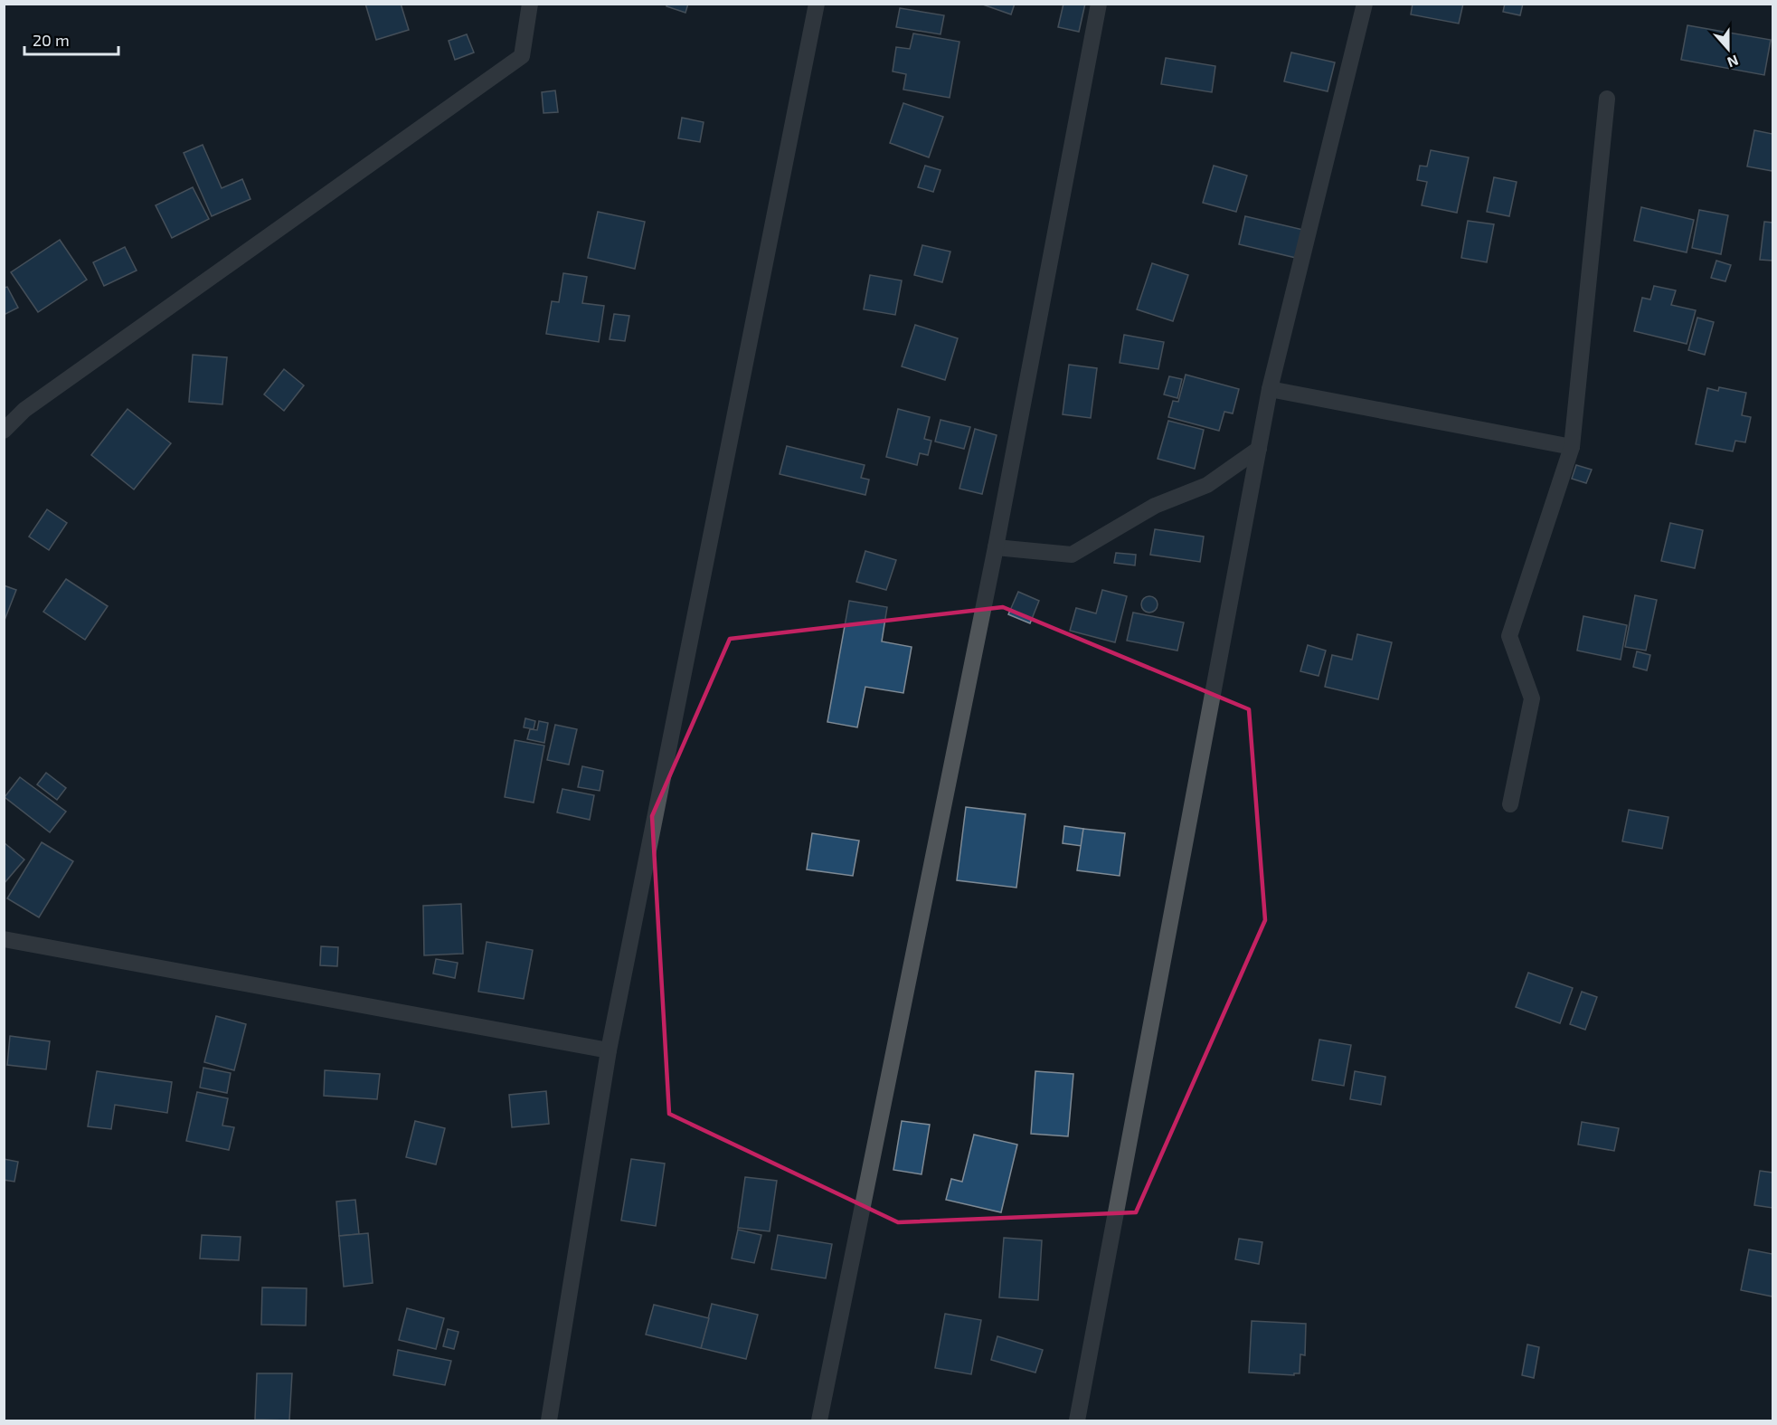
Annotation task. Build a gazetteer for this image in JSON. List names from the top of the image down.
{
  "scale_bar": "20 m",
  "north": "bottom"
}
